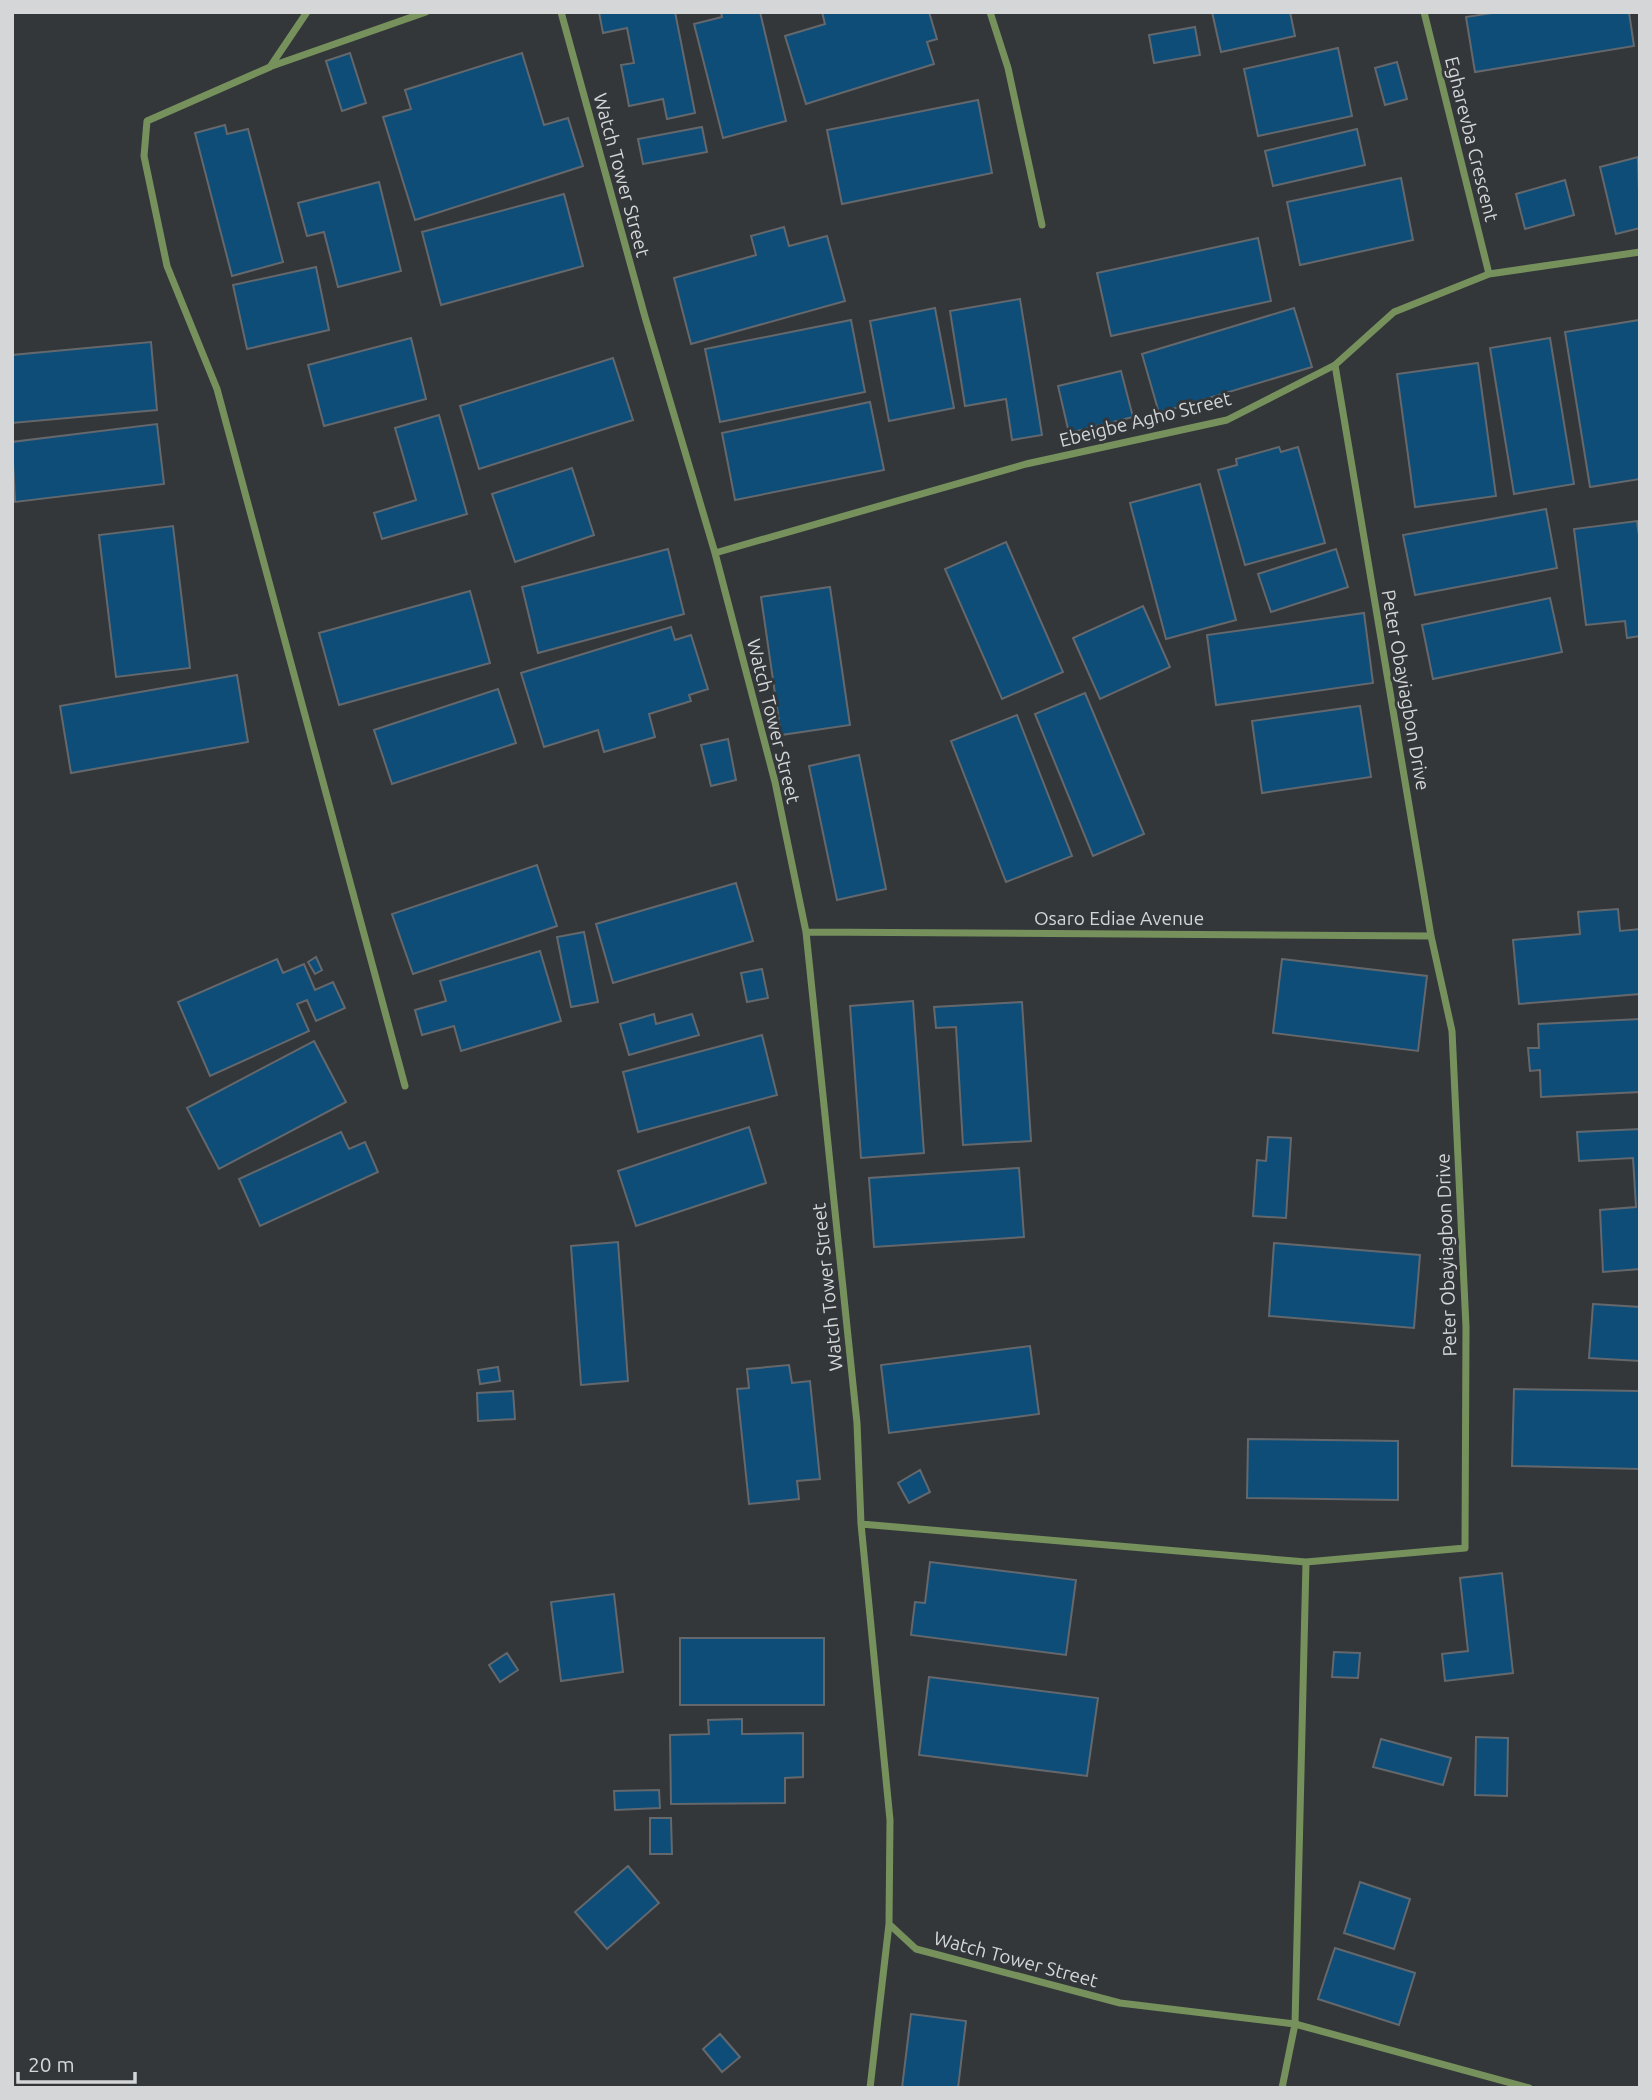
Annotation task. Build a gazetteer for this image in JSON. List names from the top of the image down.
{
  "streets": {
    "street": [
      "Egharevba Crescent",
      "Watch Tower Street",
      "Ebeigbe Agho Street",
      "Peter Obayiagbon Drive",
      "Osaro Ediae Avenue"
    ]
  },
  "crossings": [
    ["Egharevba Crescent", "Ebeigbe Agho Street"],
    ["Watch Tower Street", "Ebeigbe Agho Street"],
    ["Watch Tower Street", "Peter Obayiagbon Drive"],
    ["Watch Tower Street", "Osaro Ediae Avenue"],
    ["Ebeigbe Agho Street", "Peter Obayiagbon Drive"],
    ["Peter Obayiagbon Drive", "Osaro Ediae Avenue"]
  ],
  "scale_bar": "20 m"
}
